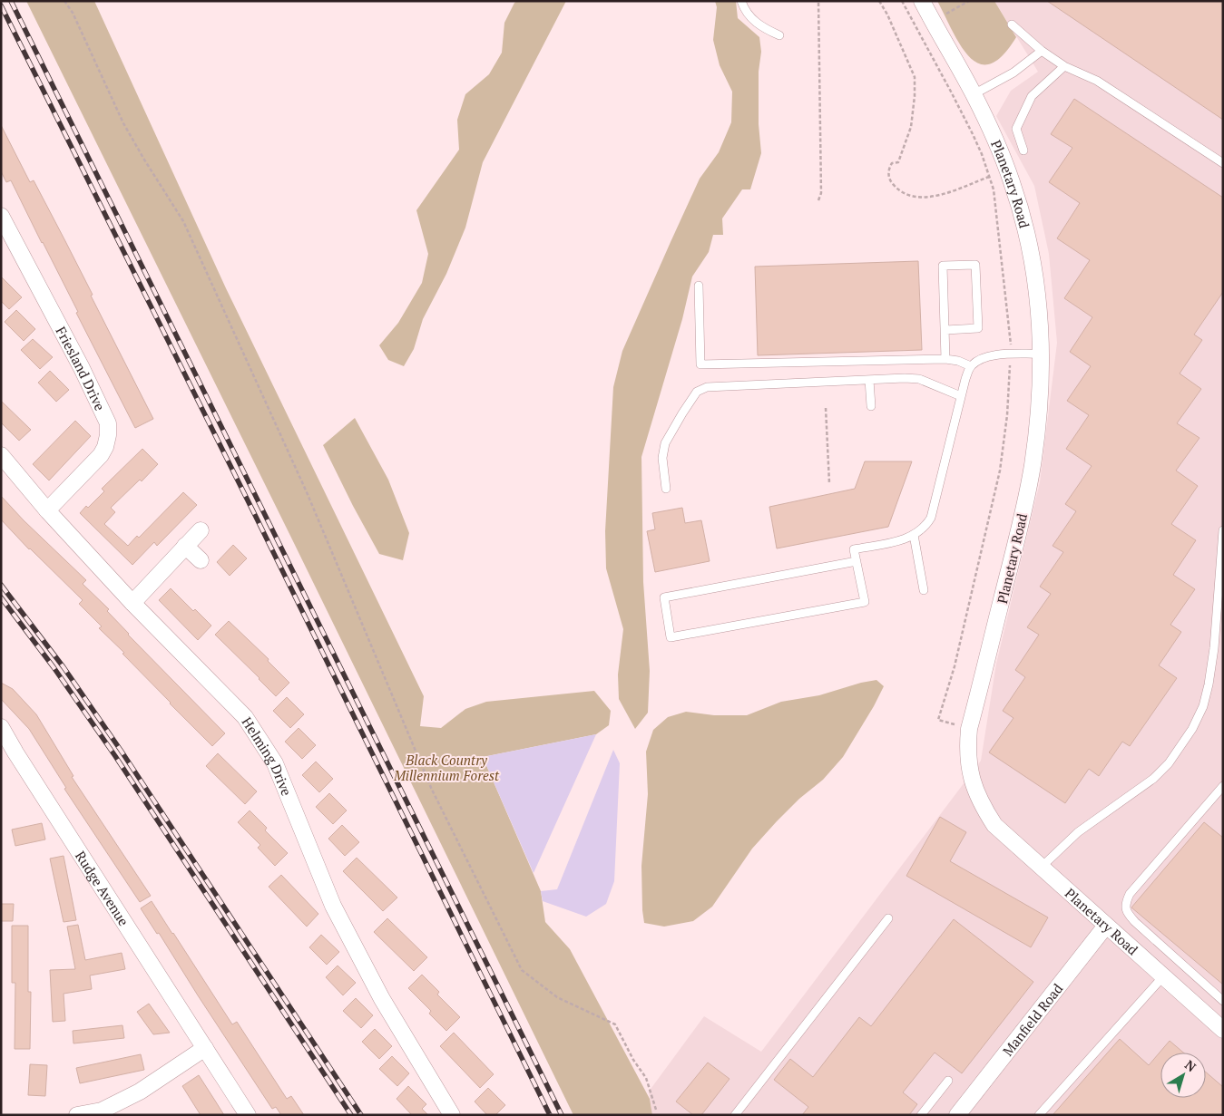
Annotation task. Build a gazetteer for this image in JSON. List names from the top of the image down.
{
  "streets": {
    "street": [
      "Planetary Road",
      "Friesland Drive",
      "Helming Drive",
      "Rudge Avenue",
      "Manfield Road"
    ]
  },
  "crossings": [
    ["Planetary Road", "Manfield Road"],
    ["Friesland Drive", "Helming Drive"]
  ],
  "parks": ["Black Country Millennium Forest"],
  "north": "top right"
}
